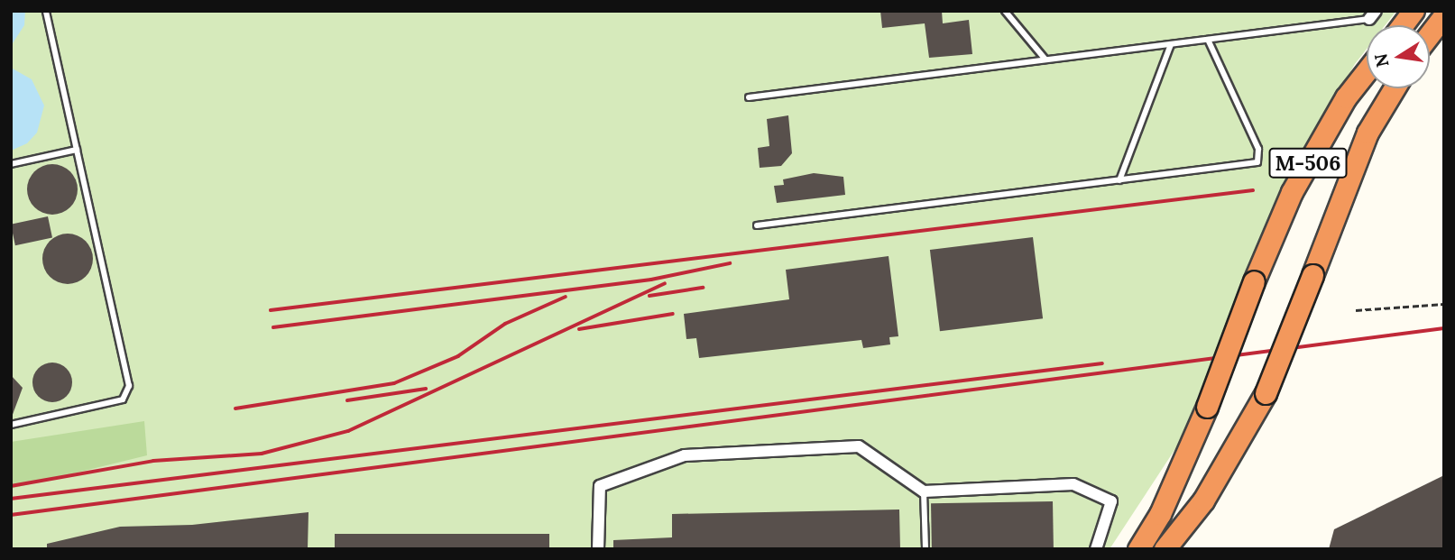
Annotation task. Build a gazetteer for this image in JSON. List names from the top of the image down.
{
  "streets": {
    "highway": ["M-506"]
  },
  "north": "left"
}
